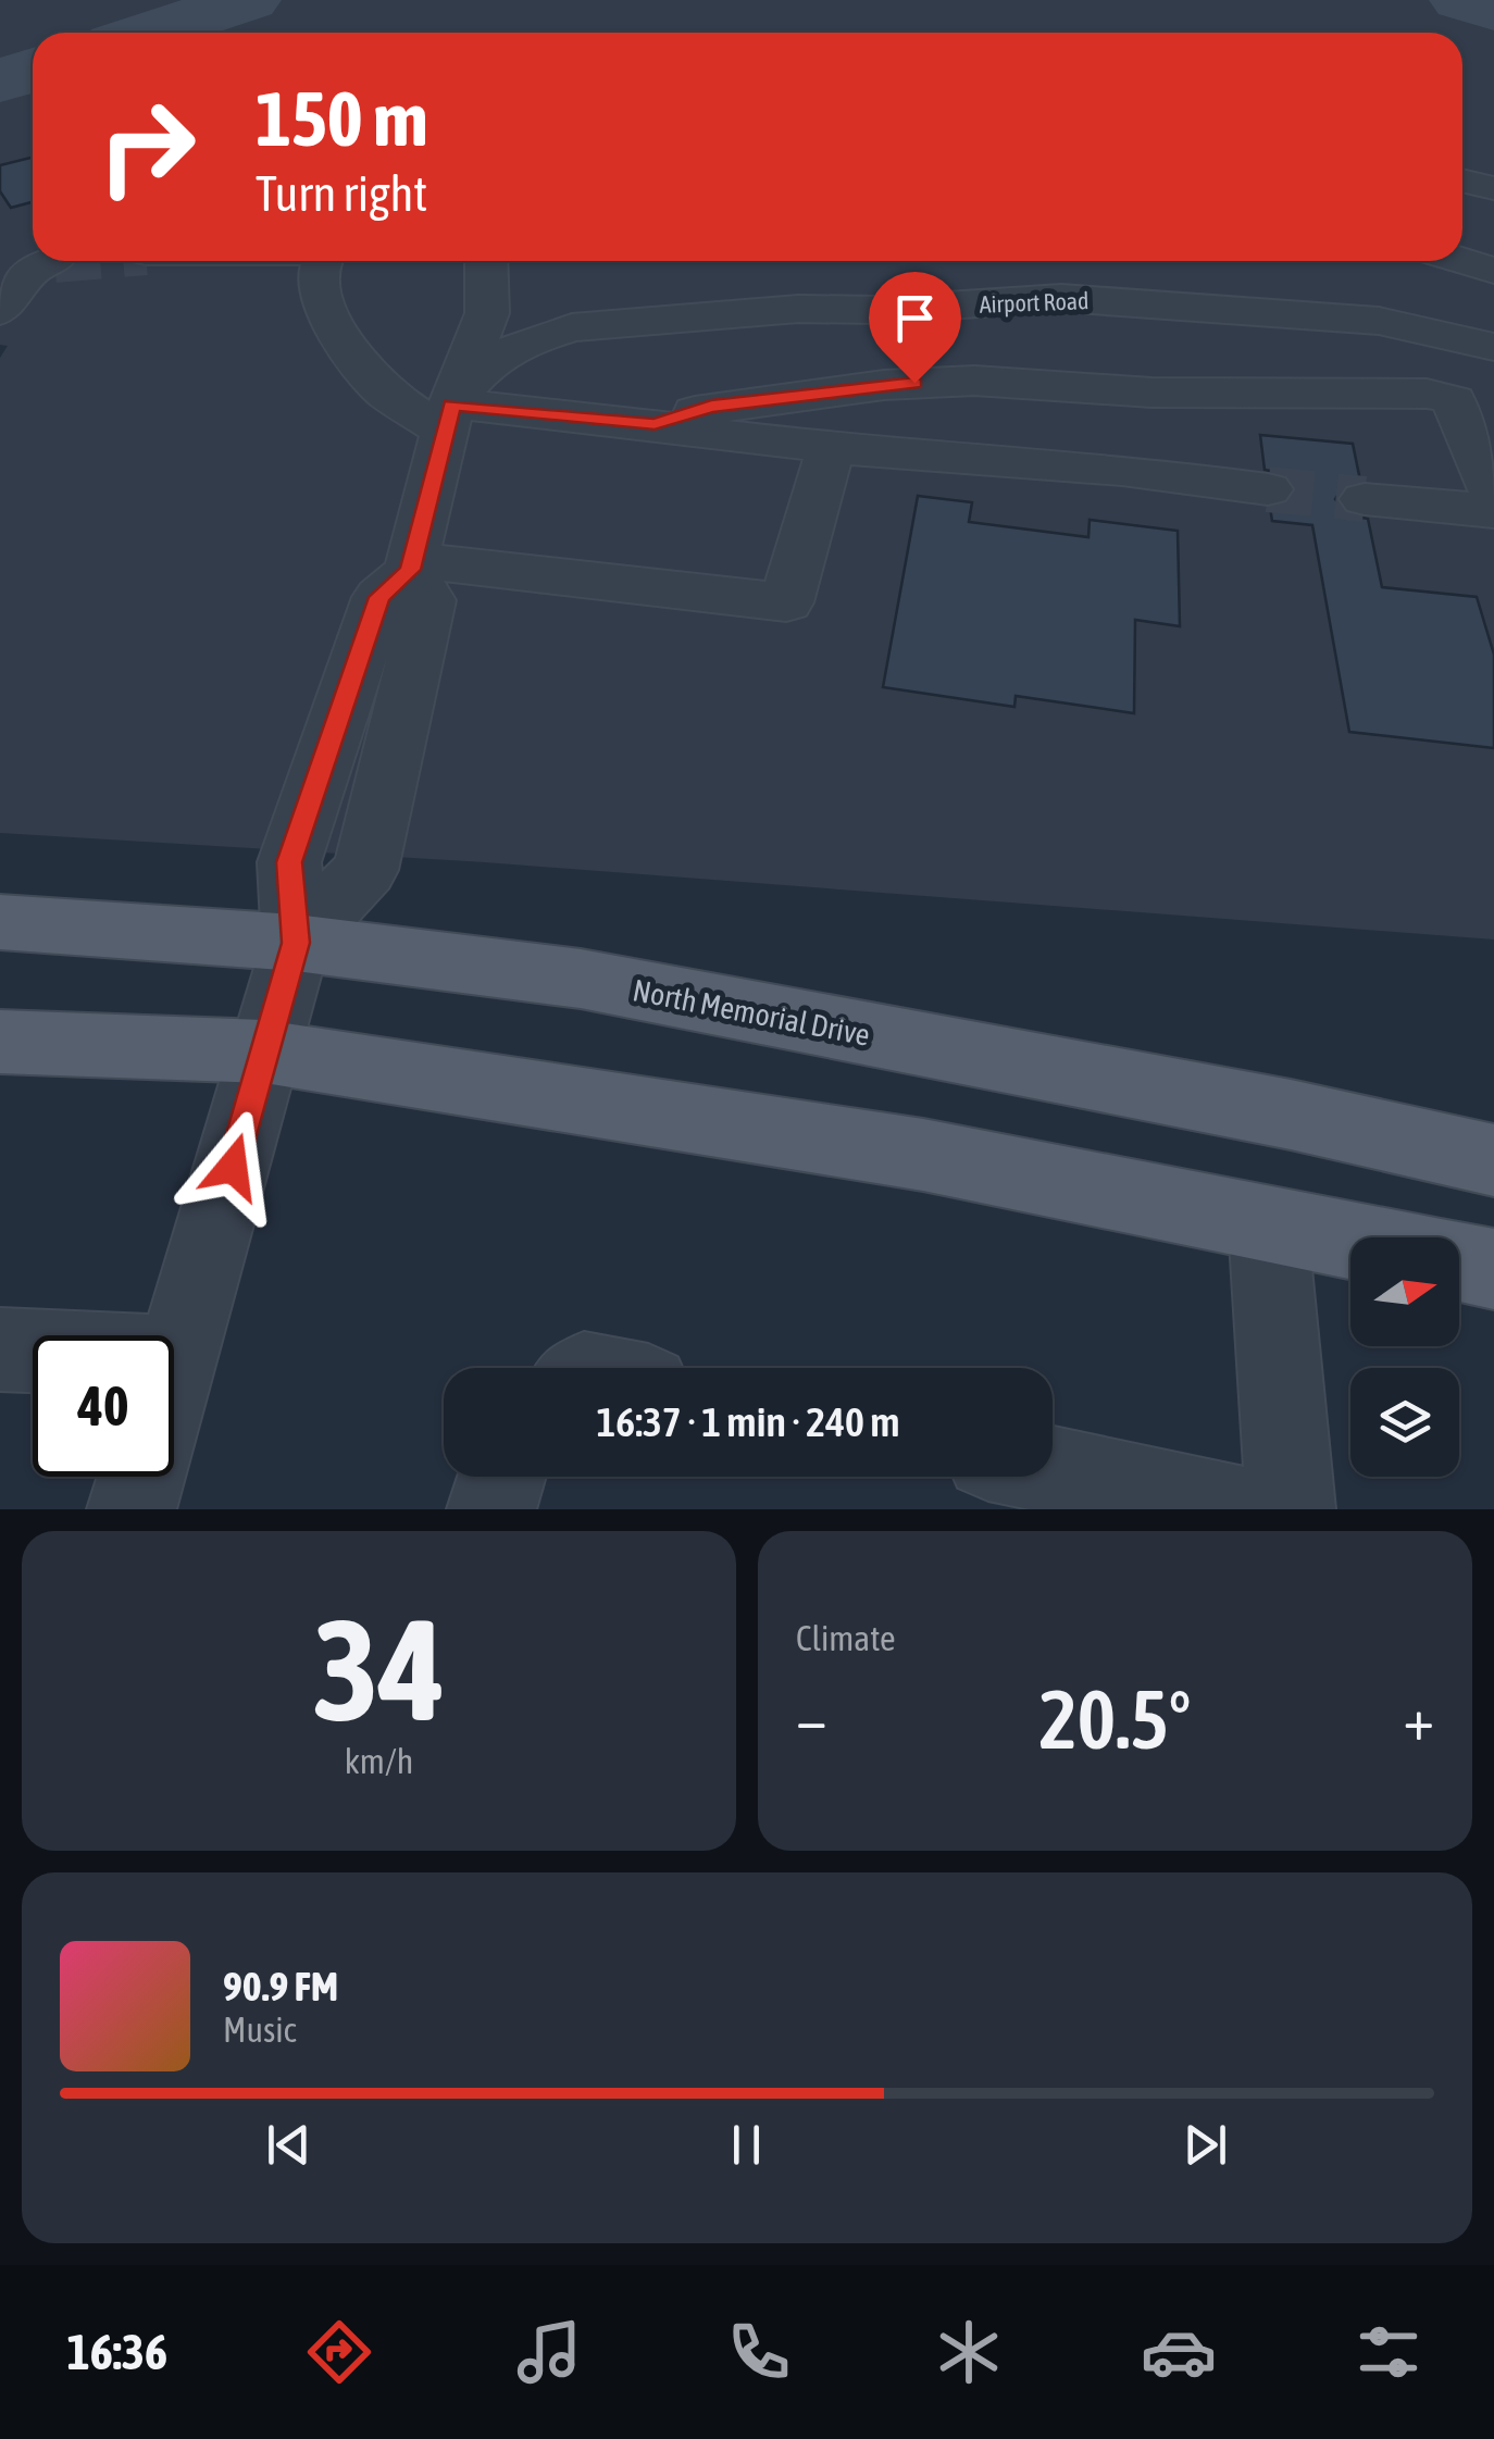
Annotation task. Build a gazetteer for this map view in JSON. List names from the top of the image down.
{
  "streets": {
    "main road": ["North Memorial Drive"],
    "street": ["Airport Road"]
  },
  "crossings": [
    ["Airport Road", "North Memorial Drive"]
  ],
  "north": "right",
  "page": {
    "turn": ["150 m", "Turn right"],
    "limit": "40",
    "trip": "16:37 · 1 min · 240 m",
    "tile": [
      ["34", "km/h"],
      "Climate"
    ],
    "heat": ["−", "20.5°", "+"],
    "song": ["90.9 FM", "Music"],
    "tabs": "16:36"
  }
}
